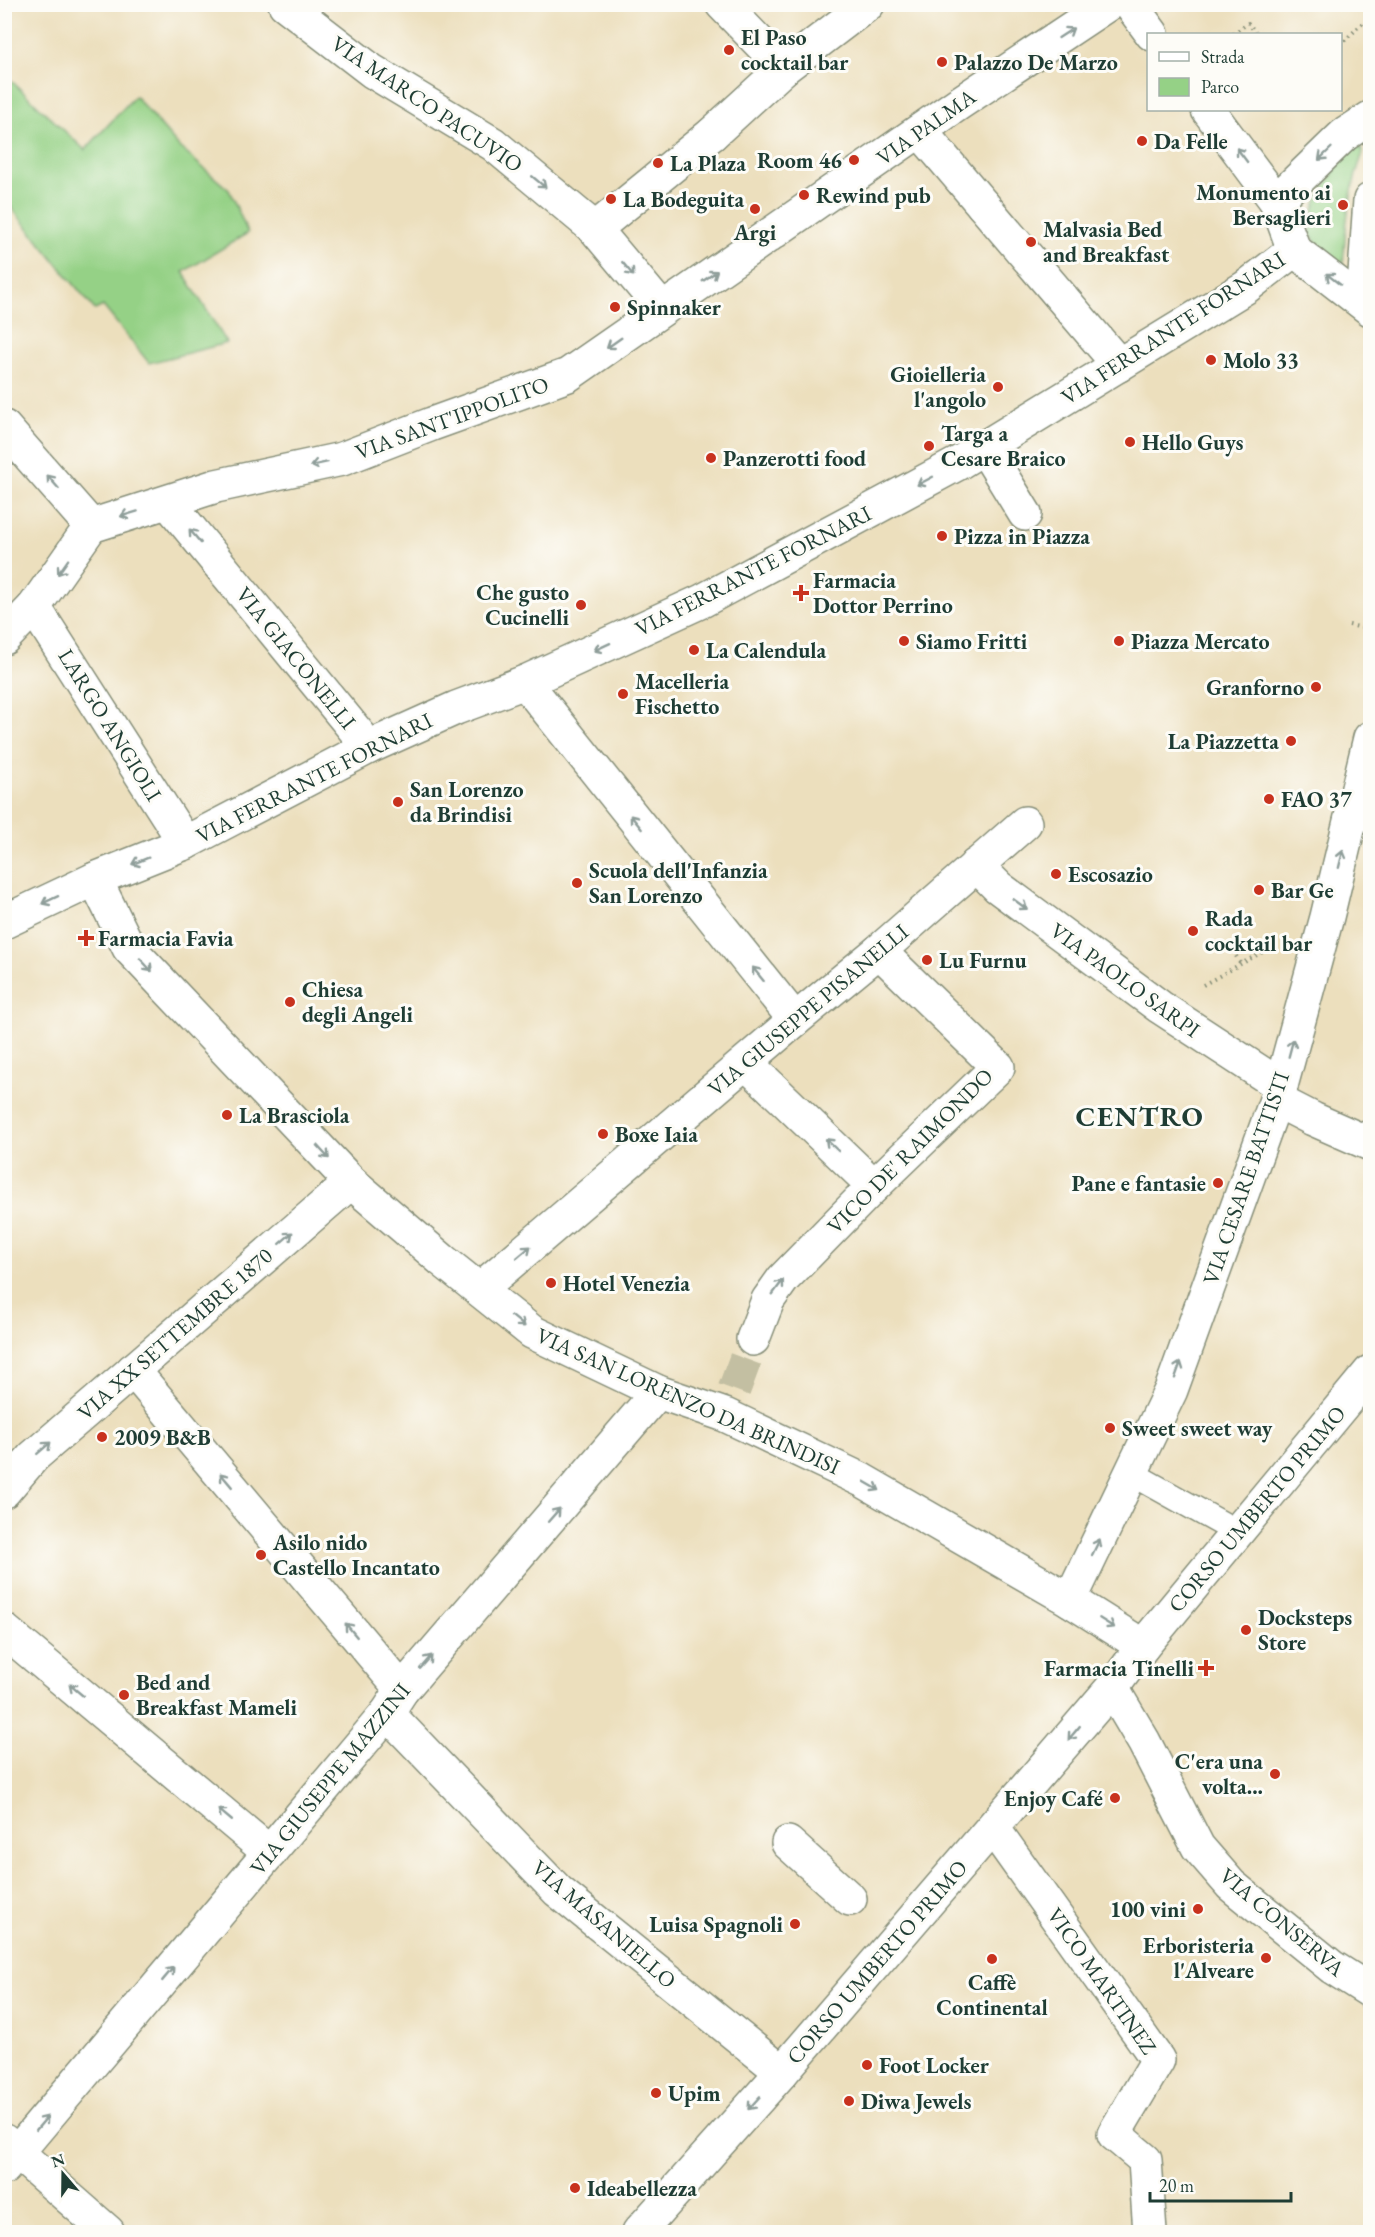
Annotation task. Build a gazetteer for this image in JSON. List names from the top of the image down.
{
  "streets": {
    "street": [
      "VIA MARCO PACUVIO",
      "VIA PALMA",
      "VIA FERRANTE FORNARI",
      "VIA SANT'IPPOLITO",
      "VIA GIACONELLI",
      "LARGO ANGIOLI",
      "VIA PAOLO SARPI",
      "VIA GIUSEPPE PISANELLI",
      "VICO DE' RAIMONDO",
      "VIA CESARE BATTISTI",
      "VIA XX SETTEMBRE 1870",
      "VIA SAN LORENZO DA BRINDISI",
      "CORSO UMBERTO PRIMO",
      "VIA GIUSEPPE MAZZINI",
      "VIA CONSERVA",
      "VIA MASANIELLO",
      "VICO MARTINEZ"
    ]
  },
  "crossings": [
    ["VIA MARCO PACUVIO", "VIA PALMA"],
    ["VIA MARCO PACUVIO", "VIA SANT'IPPOLITO"],
    ["VIA PALMA", "VIA SANT'IPPOLITO"],
    ["VIA FERRANTE FORNARI", "VIA GIACONELLI"],
    ["VIA FERRANTE FORNARI", "LARGO ANGIOLI"],
    ["VIA FERRANTE FORNARI", "VIA SAN LORENZO DA BRINDISI"],
    ["VIA SANT'IPPOLITO", "VIA GIACONELLI"],
    ["VIA PAOLO SARPI", "VIA GIUSEPPE PISANELLI"],
    ["VIA PAOLO SARPI", "VIA CESARE BATTISTI"],
    ["VIA GIUSEPPE PISANELLI", "VICO DE' RAIMONDO"],
    ["VIA GIUSEPPE PISANELLI", "VIA SAN LORENZO DA BRINDISI"],
    ["VIA CESARE BATTISTI", "VIA SAN LORENZO DA BRINDISI"],
    ["VIA XX SETTEMBRE 1870", "VIA SAN LORENZO DA BRINDISI"],
    ["VIA XX SETTEMBRE 1870", "VIA MASANIELLO"],
    ["VIA SAN LORENZO DA BRINDISI", "CORSO UMBERTO PRIMO"],
    ["VIA SAN LORENZO DA BRINDISI", "VIA GIUSEPPE MAZZINI"],
    ["CORSO UMBERTO PRIMO", "VIA CONSERVA"],
    ["CORSO UMBERTO PRIMO", "VIA MASANIELLO"],
    ["CORSO UMBERTO PRIMO", "VICO MARTINEZ"],
    ["VIA GIUSEPPE MAZZINI", "VIA MASANIELLO"]
  ],
  "one_way": [
    "VIA MARCO PACUVIO",
    "VIA FERRANTE FORNARI",
    "VIA SANT'IPPOLITO",
    "VIA GIACONELLI",
    "VIA PAOLO SARPI",
    "VIA GIUSEPPE PISANELLI",
    "VICO DE' RAIMONDO",
    "VIA CESARE BATTISTI",
    "VIA XX SETTEMBRE 1870",
    "VIA SAN LORENZO DA BRINDISI",
    "CORSO UMBERTO PRIMO",
    "VIA GIUSEPPE MAZZINI"
  ],
  "districts": ["CENTRO"],
  "places": {
    "other": [
      "El Paso cocktail bar",
      "Palazzo De Marzo",
      "Da Felle",
      "Room 46",
      "La Plaza",
      "Rewind pub",
      "La Bodeguita",
      "Monumento ai Bersaglieri",
      "Argi",
      "Malvasia Bed and Breakfast",
      "Spinnaker",
      "Molo 33",
      "Gioielleria l'angolo",
      "Hello Guys",
      "Targa a Cesare Braico",
      "Panzerotti food",
      "Pizza in Piazza",
      "Che gusto Cucinelli",
      "Siamo Fritti",
      "Piazza Mercato",
      "La Calendula",
      "Granforno",
      "Macelleria Fischetto",
      "La Piazzetta",
      "FAO 37",
      "San Lorenzo da Brindisi",
      "Escosazio",
      "Scuola dell'Infanzia San Lorenzo",
      "Bar Ge",
      "Rada cocktail bar",
      "Lu Furnu",
      "Chiesa degli Angeli",
      "La Brasciola",
      "Boxe Iaia",
      "Pane e fantasie",
      "Hotel Venezia",
      "Sweet sweet way",
      "2009 B&B",
      "Asilo nido Castello Incantato",
      "Docksteps Store",
      "Bed and Breakfast Mameli",
      "C'era una volta...",
      "Enjoy Café",
      "100 vini",
      "Luisa Spagnoli",
      "Erboristeria l'Alveare",
      "Caffè Continental",
      "Foot Locker",
      "Upim",
      "Diwa Jewels",
      "Ideabellezza"
    ],
    "health": ["Farmacia Dottor Perrino", "Farmacia Favia", "Farmacia Tinelli"]
  },
  "legend": ["Strada", "Parco"],
  "scale_bar": "20 m",
  "north": "top"
}
